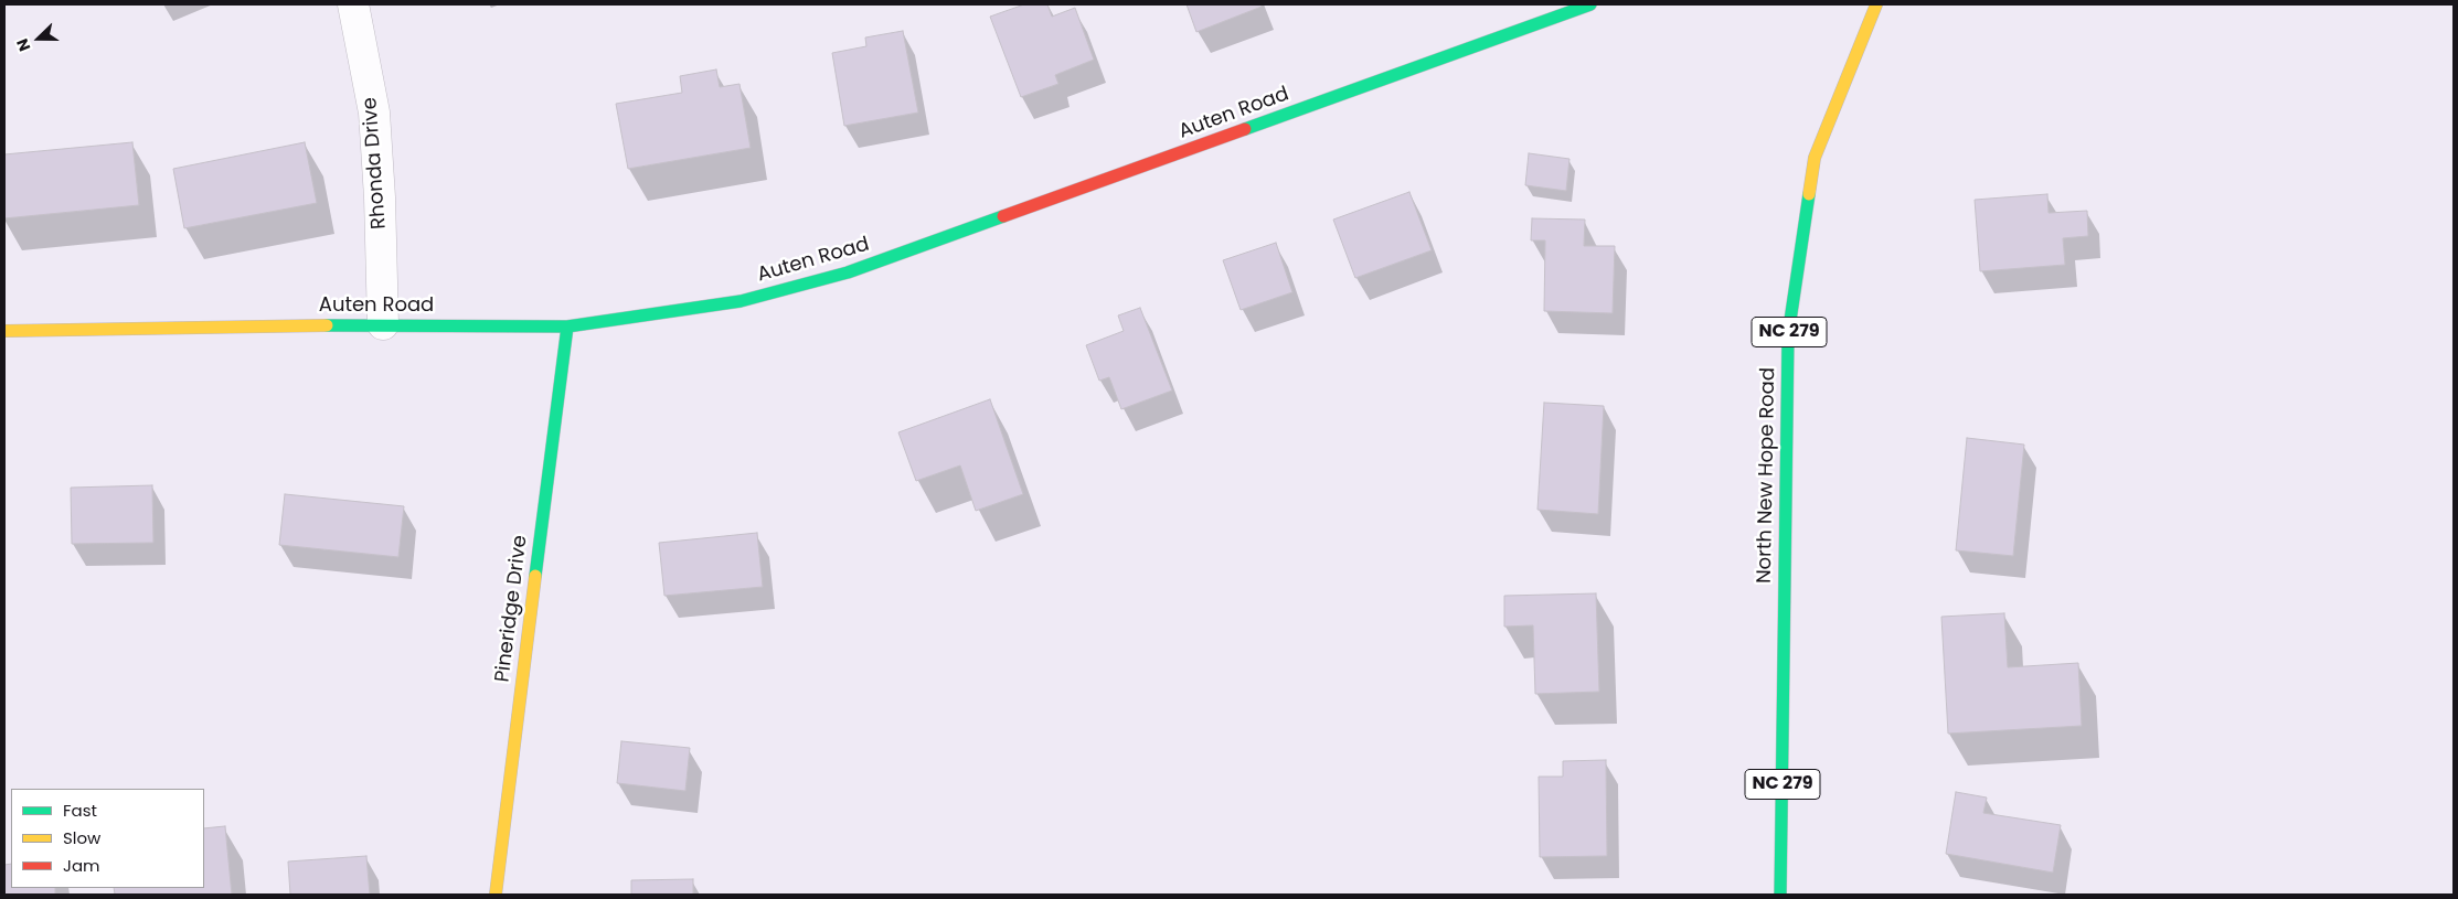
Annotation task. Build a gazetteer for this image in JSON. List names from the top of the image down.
{
  "streets": {
    "street": [
      "Auten Road",
      "Rhonda Drive",
      "NC 279",
      "North New Hope Road",
      "Pineridge Drive"
    ]
  },
  "crossings": [
    ["Auten Road", "Rhonda Drive"],
    ["Auten Road", "Pineridge Drive"]
  ],
  "legend": ["Fast", "Slow", "Jam"],
  "north": "left"
}
